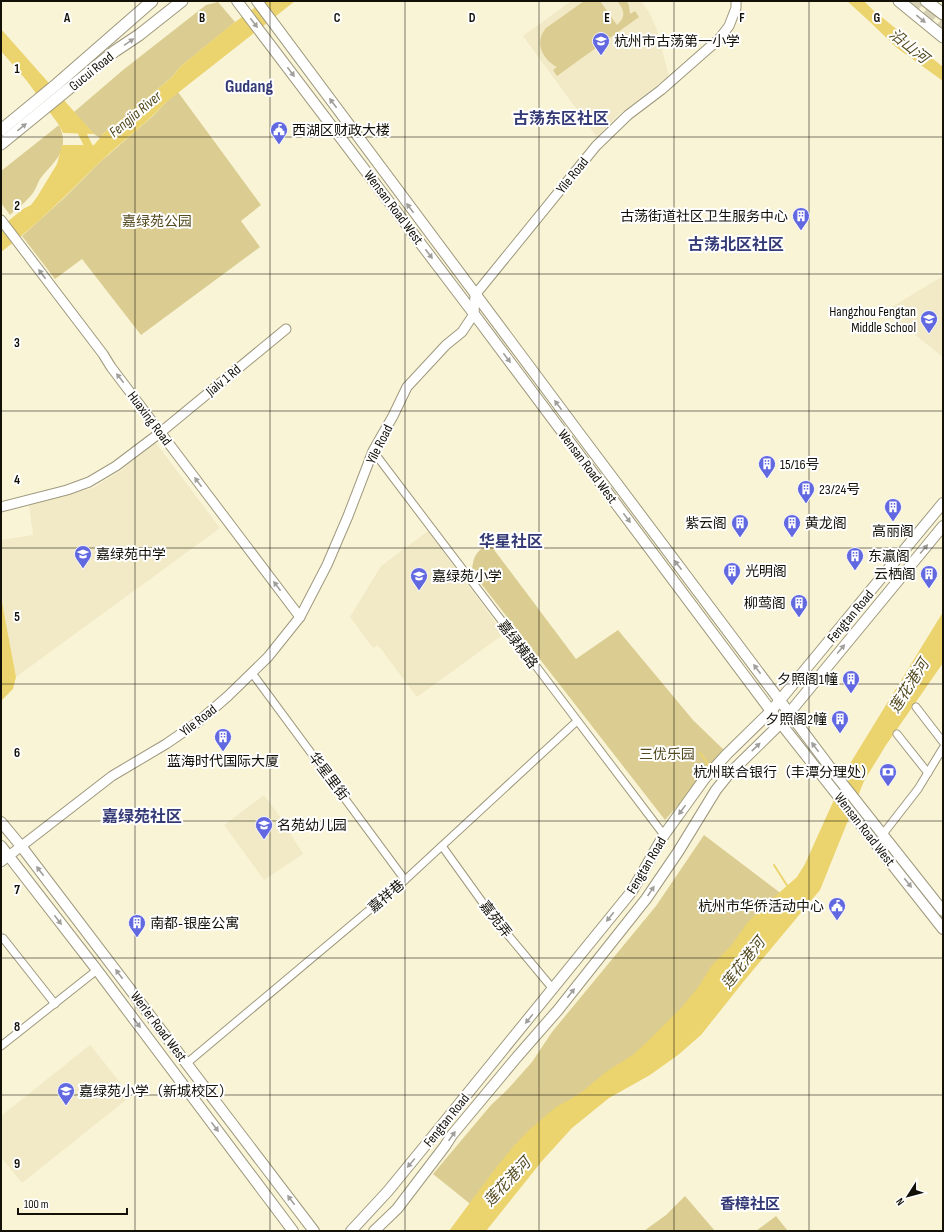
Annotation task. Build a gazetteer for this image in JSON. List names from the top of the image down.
{
  "streets": {
    "main road": [
      "Gucui Road",
      "Wensan Road West",
      "Fengtan Road",
      "Wen'er Road West"
    ],
    "street": [
      "Yile Road",
      "Jialv 1 Rd",
      "Huaxing Road",
      "嘉绿横路",
      "华星里街",
      "嘉祥巷",
      "嘉苑弄"
    ]
  },
  "crossings": [
    ["Yile Road", "Wensan Road West"],
    ["Yile Road", "Huaxing Road"],
    ["Yile Road", "嘉绿横路"],
    ["Yile Road", "华星里街"],
    ["Yile Road", "Wen'er Road West"],
    ["Wensan Road West", "Fengtan Road"],
    ["Jialv 1 Rd", "Huaxing Road"],
    ["Fengtan Road", "嘉绿横路"],
    ["Fengtan Road", "嘉苑弄"],
    ["嘉绿横路", "嘉祥巷"],
    ["华星里街", "嘉祥巷"],
    ["嘉祥巷", "嘉苑弄"],
    ["嘉祥巷", "Wen'er Road West"]
  ],
  "one_way": ["Huaxing Road"],
  "districts": [
    "Gudang",
    "古荡东区社区",
    "古荡北区社区",
    "华星社区",
    "嘉绿苑社区",
    "香樟社区"
  ],
  "water": ["沿山河", "Fengjia River", "莲花港河"],
  "parks": ["嘉绿苑公园", "三优乐园"],
  "places": {
    "school or university": [
      "杭州市古荡第一小学",
      "Hangzhou Fengtan Middle School",
      "嘉绿苑中学",
      "嘉绿苑小学",
      "名苑幼儿园",
      "嘉绿苑小学（新城校区）"
    ],
    "public building": ["西湖区财政大楼", "杭州市华侨活动中心"],
    "building": [
      "古荡街道社区卫生服务中心",
      "15/16号",
      "23/24号",
      "高丽阁",
      "紫云阁",
      "黄龙阁",
      "东瀛阁",
      "光明阁",
      "云栖阁",
      "柳莺阁",
      "夕照阁1幢",
      "夕照阁2幢",
      "蓝海时代国际大厦",
      "南都-银座公寓"
    ],
    "bank": ["杭州联合银行（丰潭分理处）"]
  },
  "scale_bar": "100 m",
  "north": "bottom left",
  "grid": {
    "columns": [
      "A",
      "B",
      "C",
      "D",
      "E",
      "F",
      "G"
    ],
    "rows": [
      "1",
      "2",
      "3",
      "4",
      "5",
      "6",
      "7",
      "8",
      "9"
    ]
  }
}
